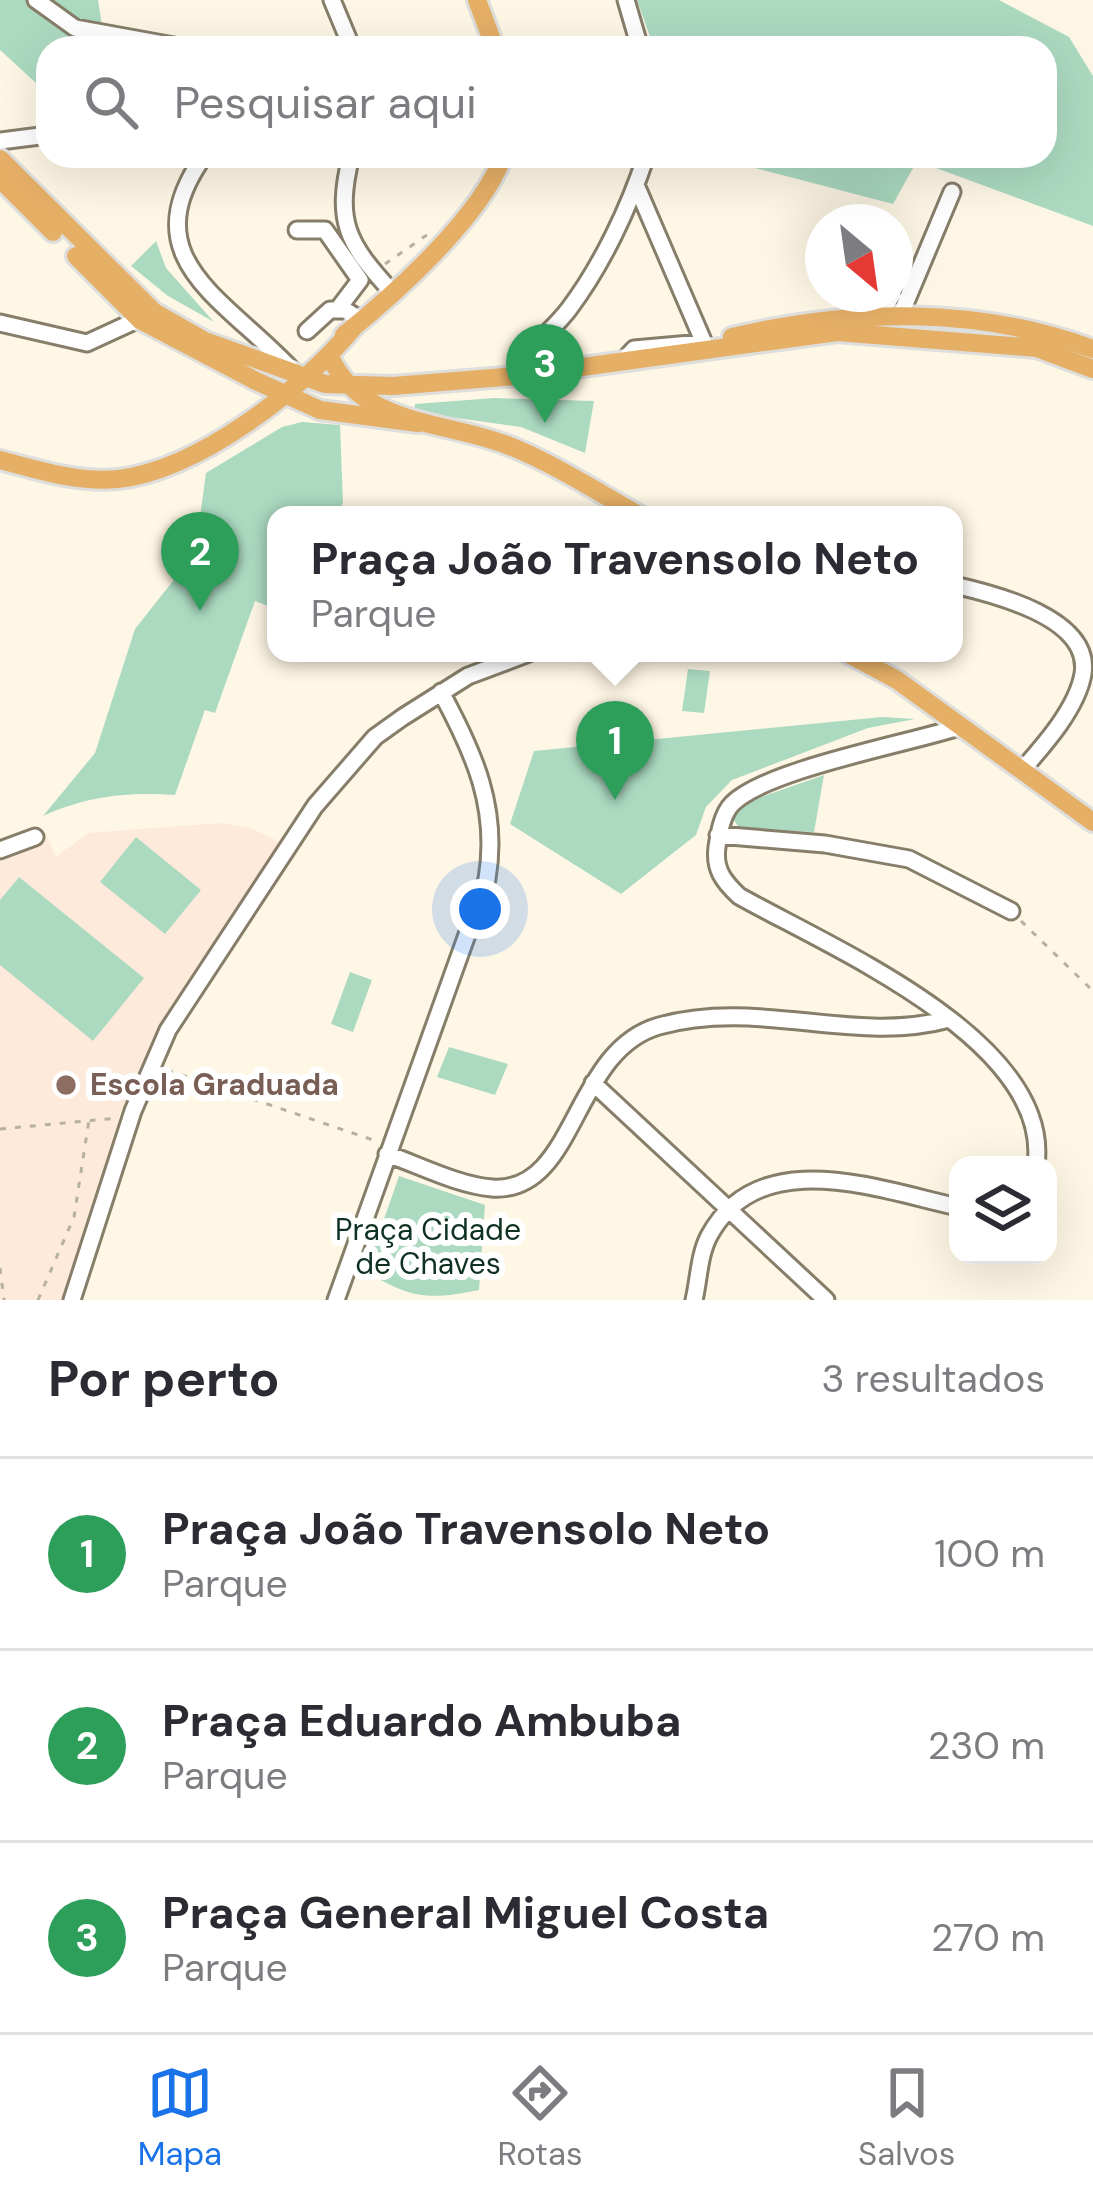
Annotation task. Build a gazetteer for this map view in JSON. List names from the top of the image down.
{
  "parks": ["Praça Cidade de Chaves"],
  "places": ["Escola Graduada"],
  "north": "bottom right",
  "page": {
    "search": "Pesquisar aqui",
    "pins": ["3", "2", "1"],
    "popup": ["Praça João Travensolo Neto", "Parque"],
    "heading": ["Por perto", "3 resultados"],
    "list": [
      {
        "mark": "1",
        "name": "Praça João Travensolo Neto",
        "note": "Parque",
        "value": "100 m"
      },
      {
        "mark": "2",
        "name": "Praça Eduardo Ambuba",
        "note": "Parque",
        "value": "230 m"
      },
      {
        "mark": "3",
        "name": "Praça General Miguel Costa",
        "note": "Parque",
        "value": "270 m"
      }
    ],
    "nav": ["Mapa", "Rotas", "Salvos"]
  }
}
